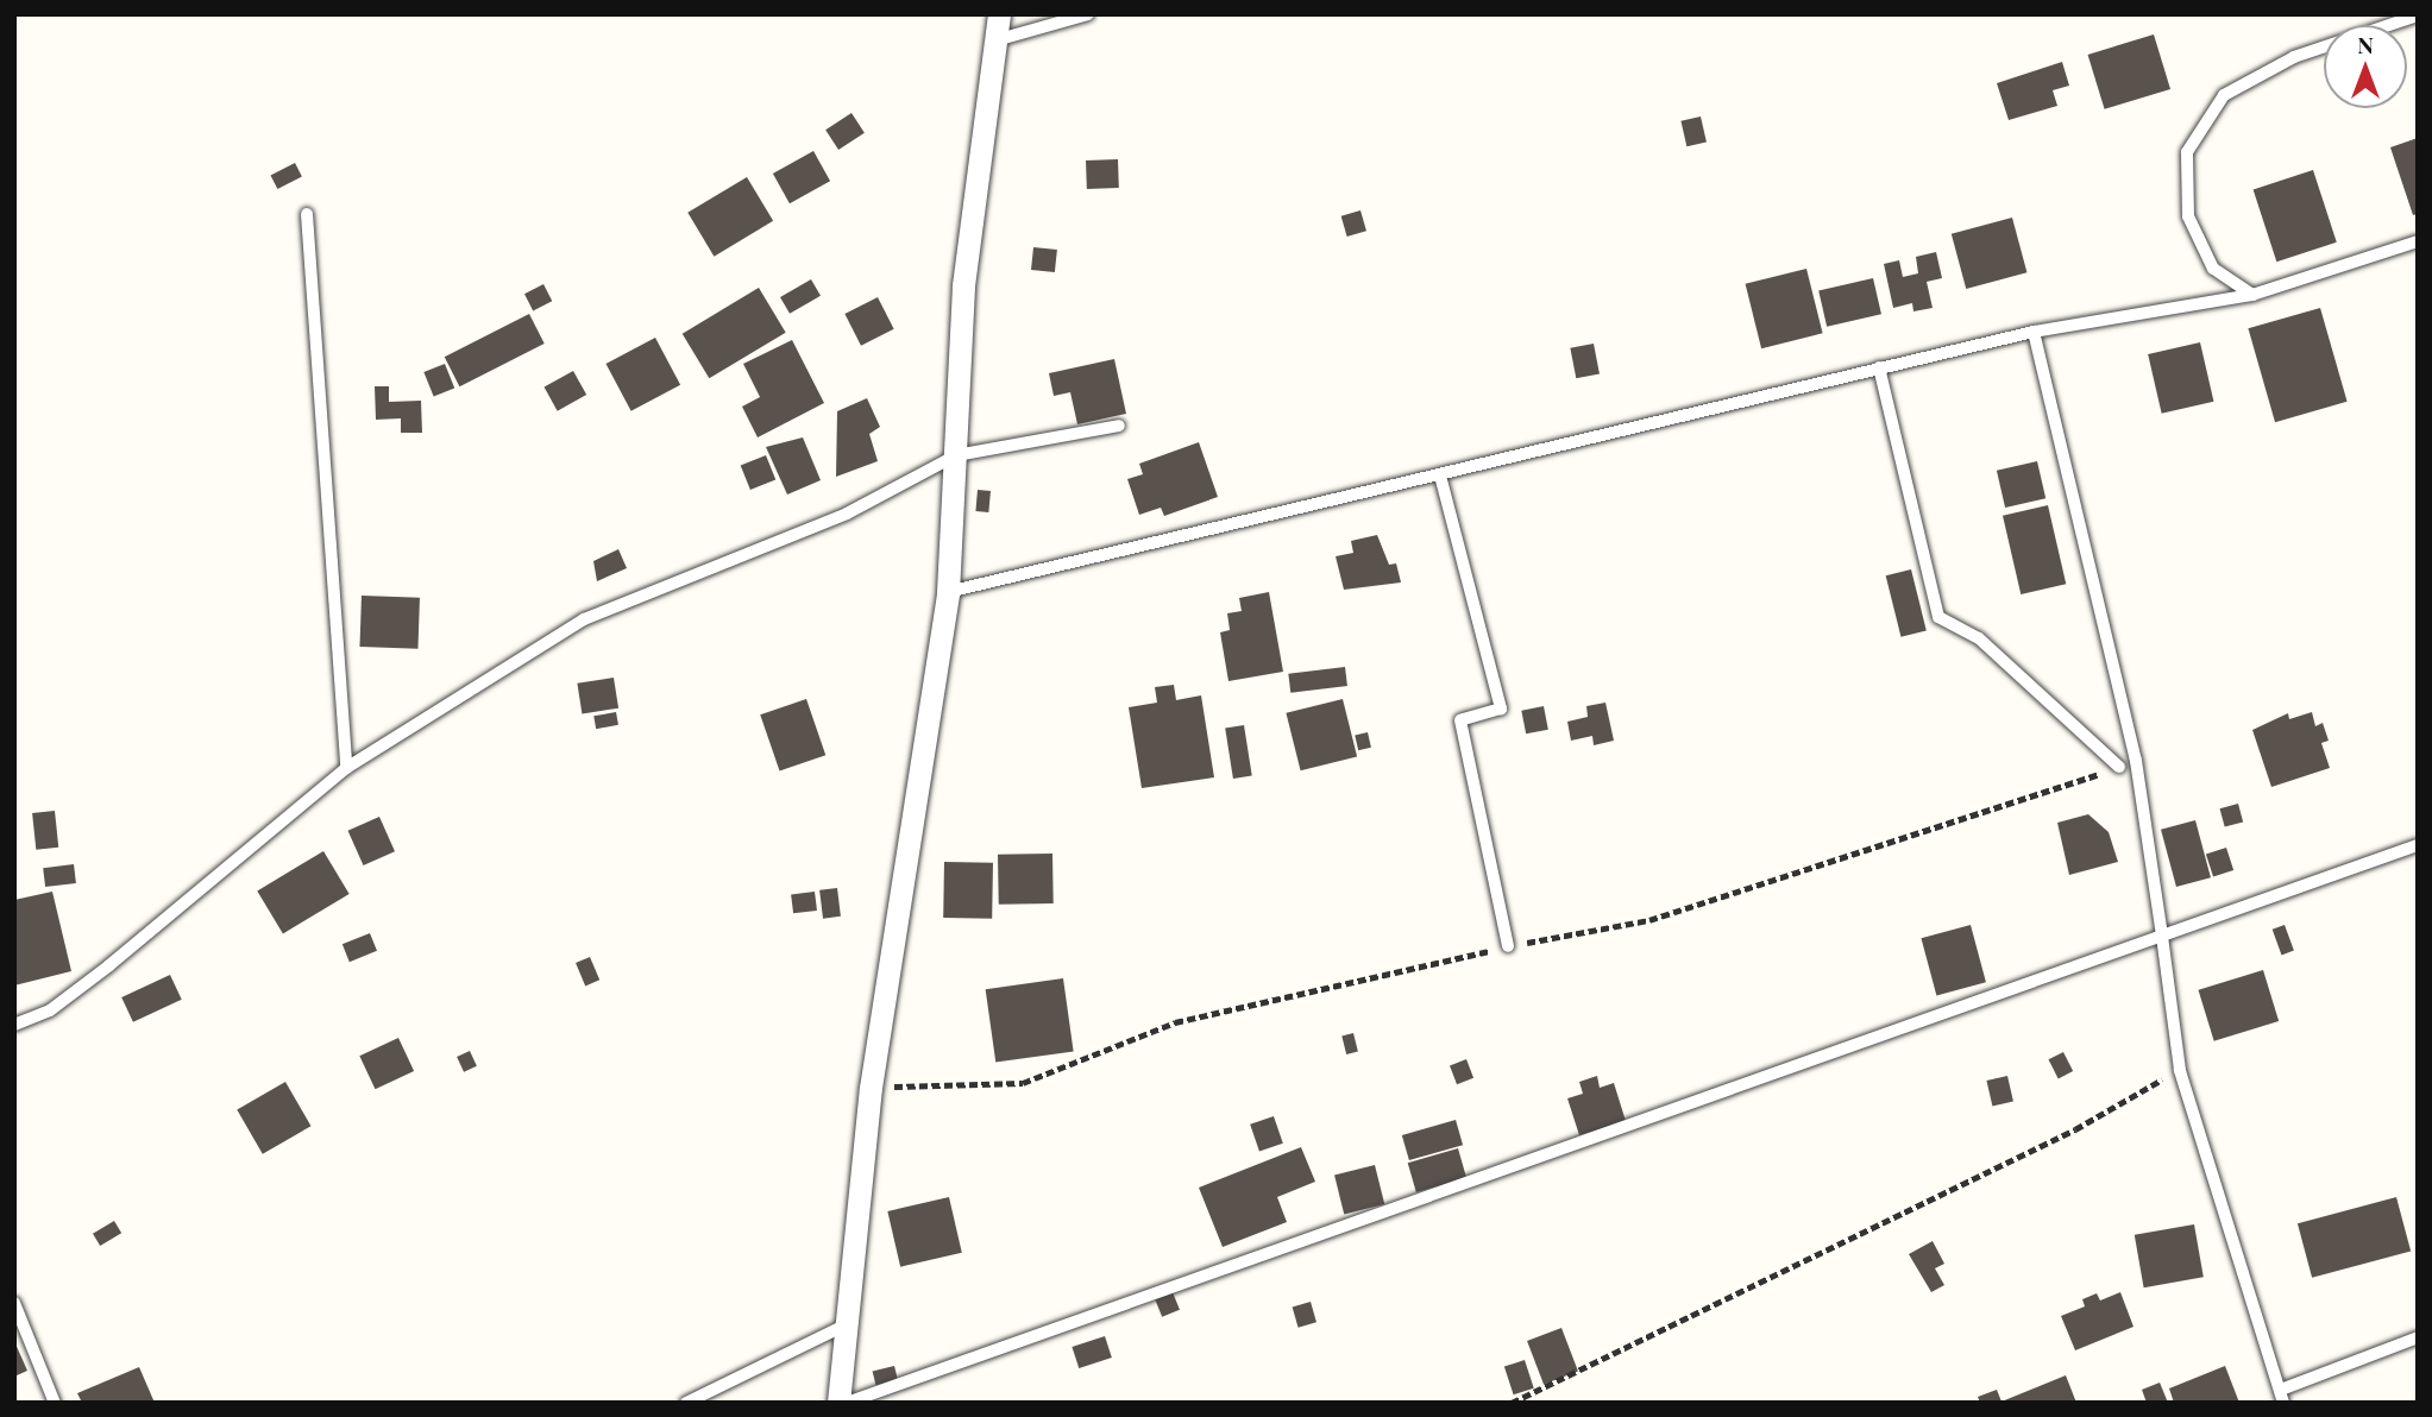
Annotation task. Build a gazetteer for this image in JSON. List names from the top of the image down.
{
  "north": "top"
}
